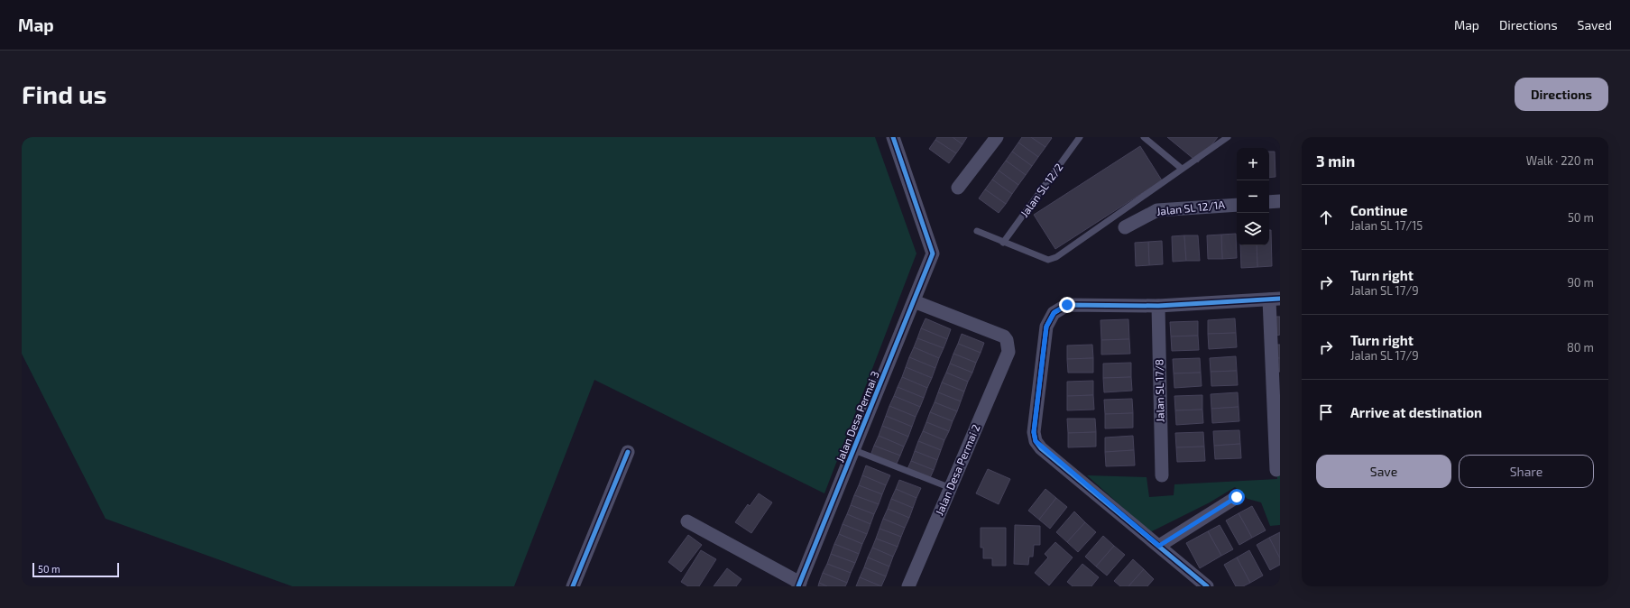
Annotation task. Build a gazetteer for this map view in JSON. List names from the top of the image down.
{
  "streets": {
    "street": [
      "Jalan SL 12/1A",
      "Jalan SL 17/8",
      "Jalan Desa Permai 3",
      "Jalan Desa Permai 2"
    ],
    "lane": ["Jalan SL 12/2"]
  },
  "crossings": [
    ["Jalan Desa Permai 3", "Jalan Desa Permai 2"]
  ],
  "scale_bar": "50 m",
  "page": {
    "header": "Map",
    "nav": ["Map", "Directions", "Saved"],
    "buttons": [
      "Directions",
      ["Save", "Share"]
    ],
    "title": "Find us",
    "heading": ["3 min", "Walk · 220 m"],
    "map_buttons": ["+", "−"],
    "list": [
      ["Continue", "Jalan SL 17/15", "50 m"],
      ["Turn right", "Jalan SL 17/9", "90 m"],
      ["Turn right", "Jalan SL 17/9", "80 m"],
      "Arrive at destination"
    ],
    "scale": "50 m"
  }
}
